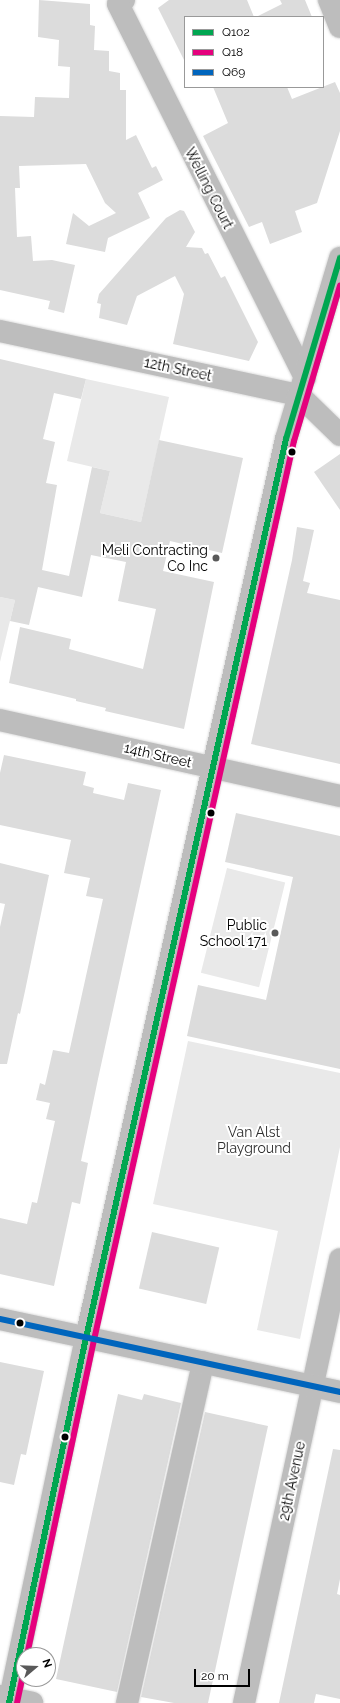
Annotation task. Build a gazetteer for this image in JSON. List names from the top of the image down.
{
  "streets": {
    "street": [
      "Welling Court",
      "12th Street",
      "14th Street",
      "29th Avenue"
    ]
  },
  "crossings": [
    ["Welling Court", "12th Street"]
  ],
  "parks": ["Van Alst Playground"],
  "places": ["Meli Contracting Co Inc", "Public School 171"],
  "lines": ["transit line Q102", "transit line Q18", "transit line Q69"],
  "legend": ["Q102", "Q18", "Q69"],
  "scale_bar": "20 m",
  "north": "right"
}
